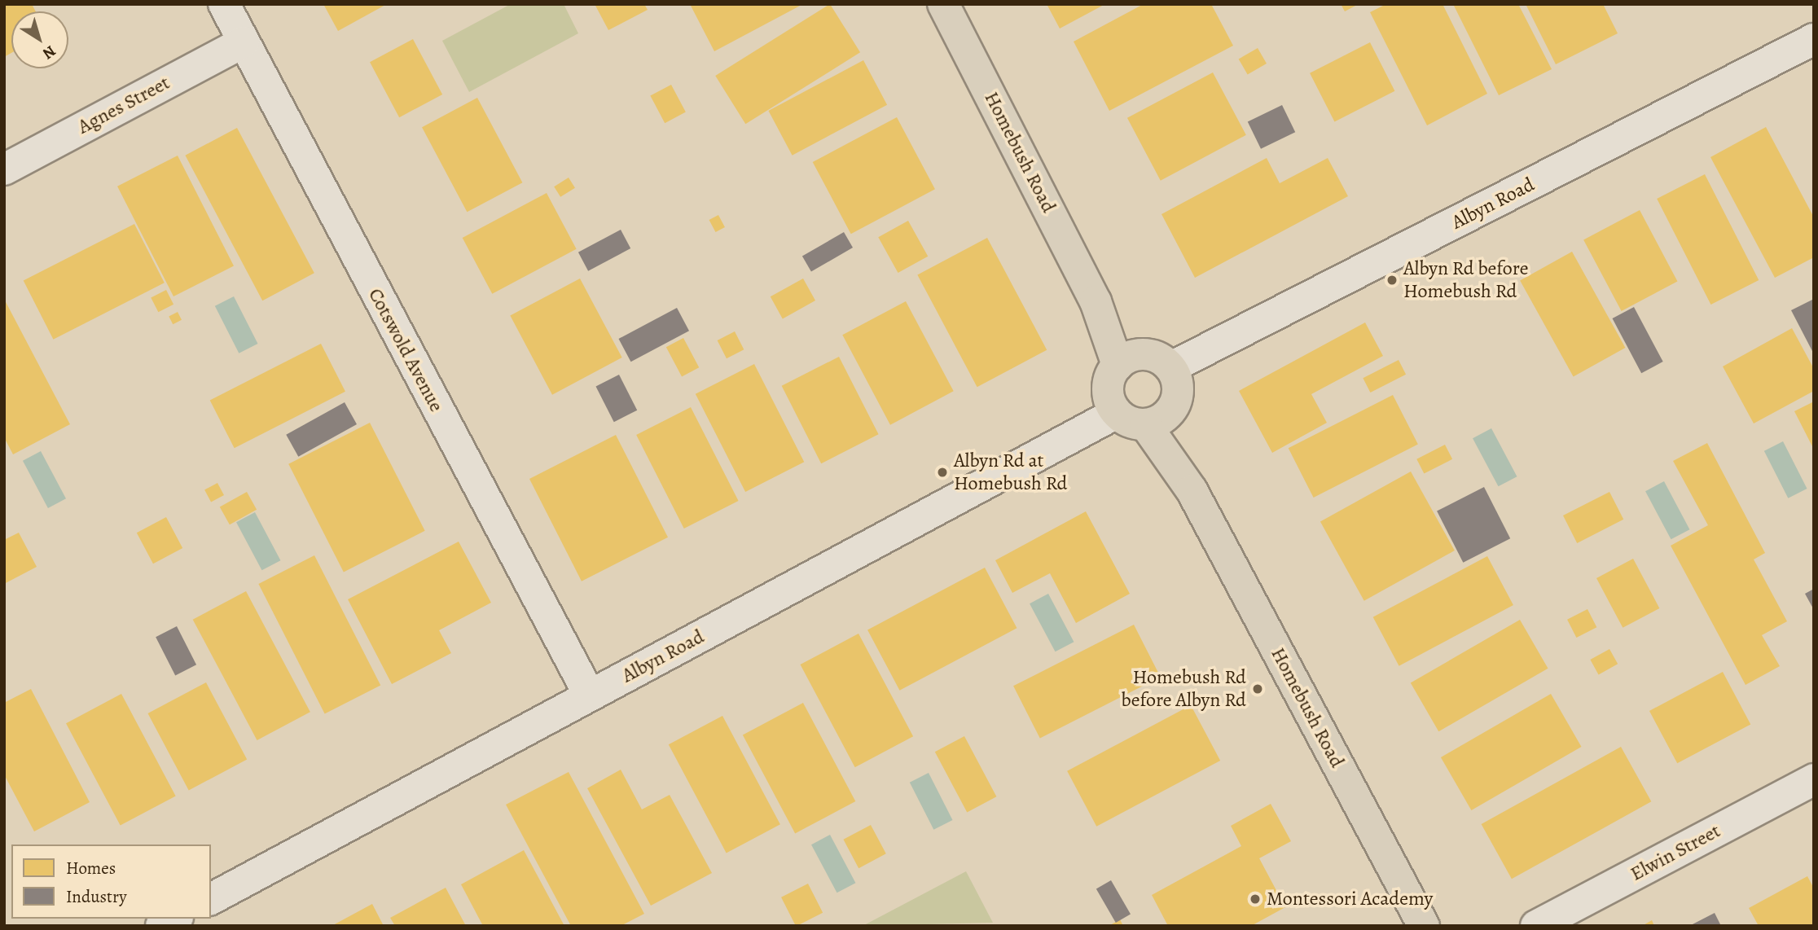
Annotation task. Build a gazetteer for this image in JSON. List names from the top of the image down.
{
  "streets": {
    "main road": ["Homebush Road"],
    "street": [
      "Agnes Street",
      "Albyn Road",
      "Cotswold Avenue",
      "Elwin Street"
    ]
  },
  "crossings": [
    ["Agnes Street", "Cotswold Avenue"],
    ["Homebush Road", "Albyn Road"],
    ["Albyn Road", "Cotswold Avenue"]
  ],
  "places": [
    "Albyn Rd before Homebush Rd",
    "Albyn Rd at Homebush Rd",
    "Homebush Rd before Albyn Rd",
    "Montessori Academy"
  ],
  "legend": ["Homes", "Industry"],
  "north": "bottom right"
}
